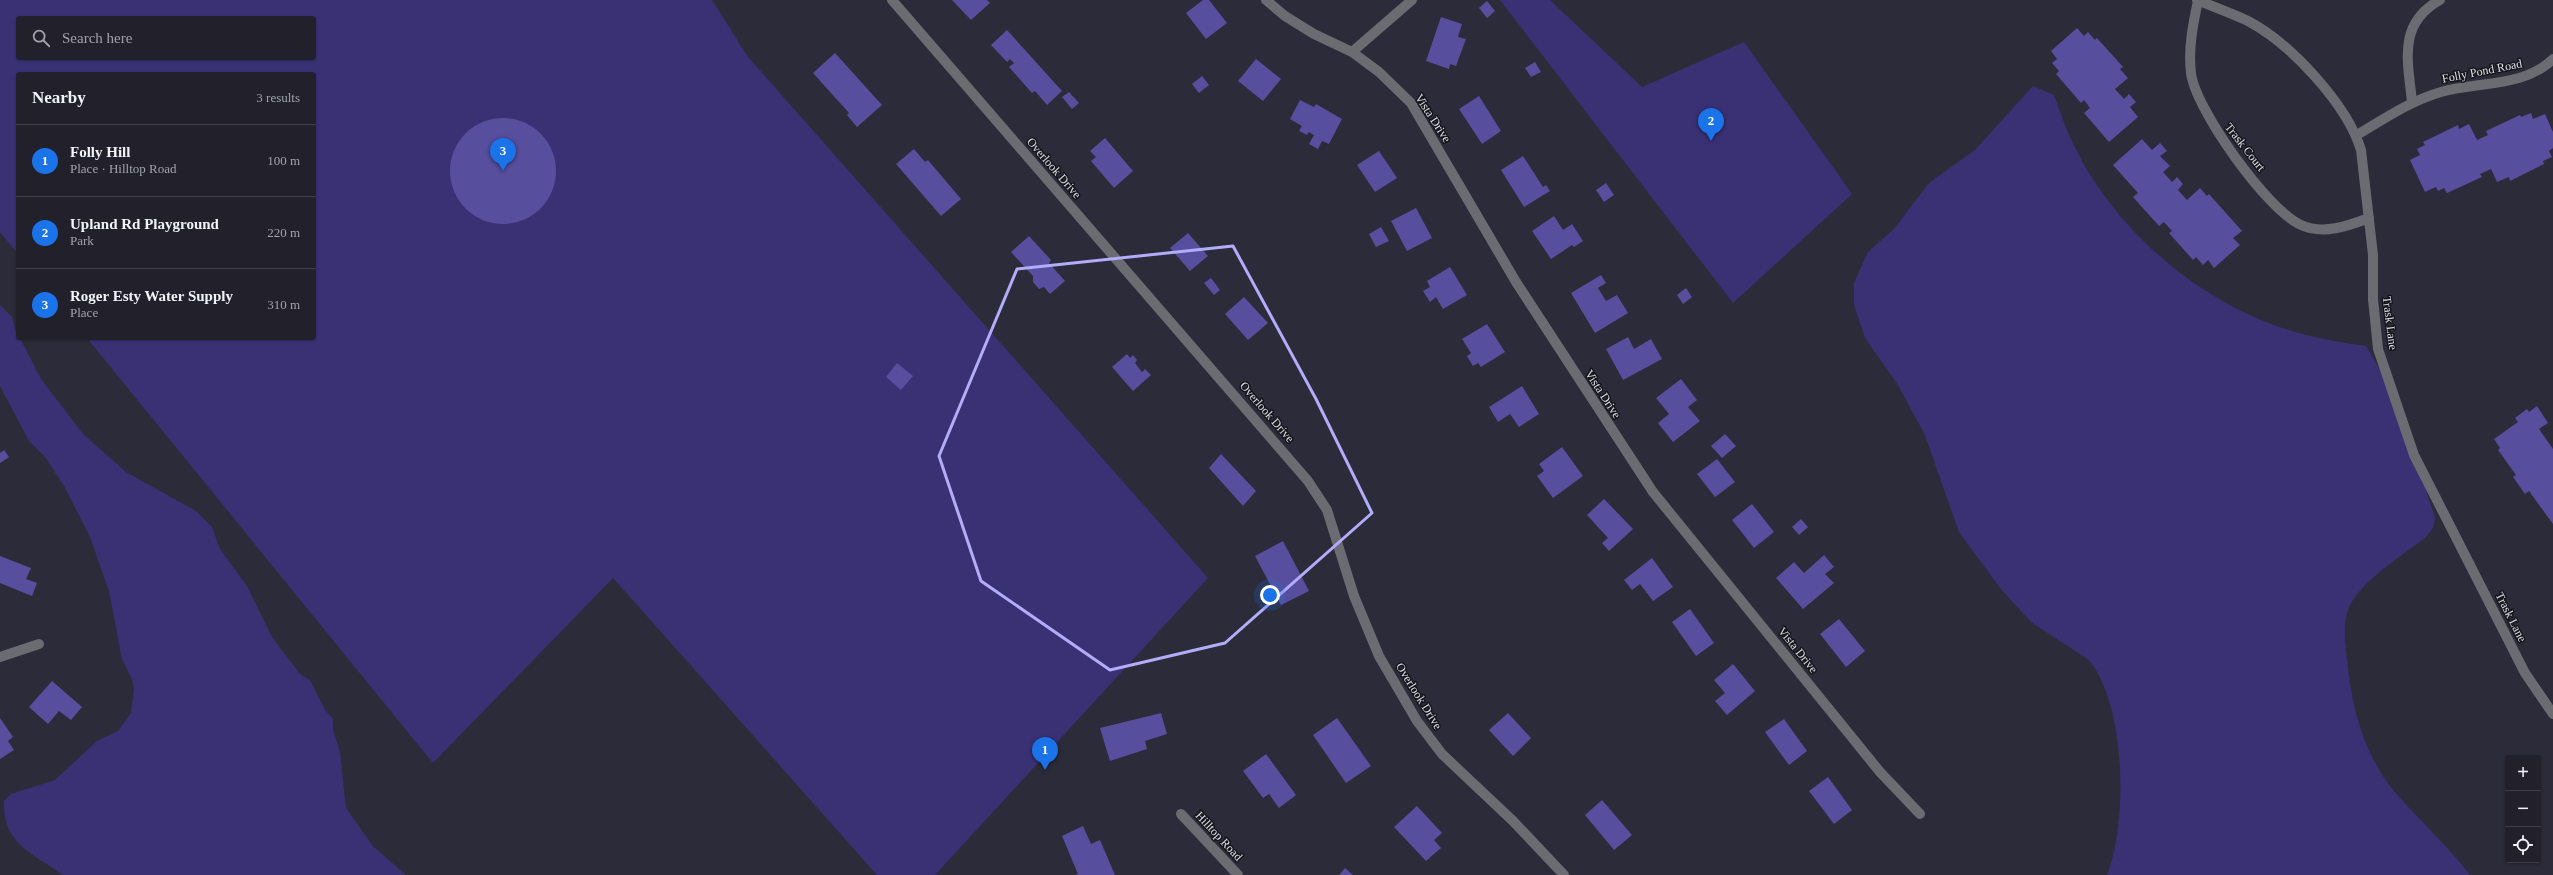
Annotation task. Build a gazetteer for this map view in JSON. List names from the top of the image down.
{
  "streets": {
    "street": [
      "Folly Pond Road",
      "Vista Drive",
      "Trask Court",
      "Overlook Drive",
      "Trask Lane",
      "Hilltop Road"
    ]
  },
  "crossings": [
    ["Folly Pond Road", "Trask Lane"],
    ["Trask Court", "Trask Lane"]
  ],
  "page": {
    "search": "Search here",
    "heading": ["Nearby", "3 results"],
    "pins": ["2", "3", "1"],
    "list": [
      {
        "mark": "1",
        "name": "Folly Hill",
        "note": "Place · Hilltop Road",
        "value": "100 m"
      },
      {
        "mark": "2",
        "name": "Upland Rd Playground",
        "note": "Park",
        "value": "220 m"
      },
      {
        "mark": "3",
        "name": "Roger Esty Water Supply",
        "note": "Place",
        "value": "310 m"
      }
    ],
    "map_buttons": ["+", "−"]
  }
}
